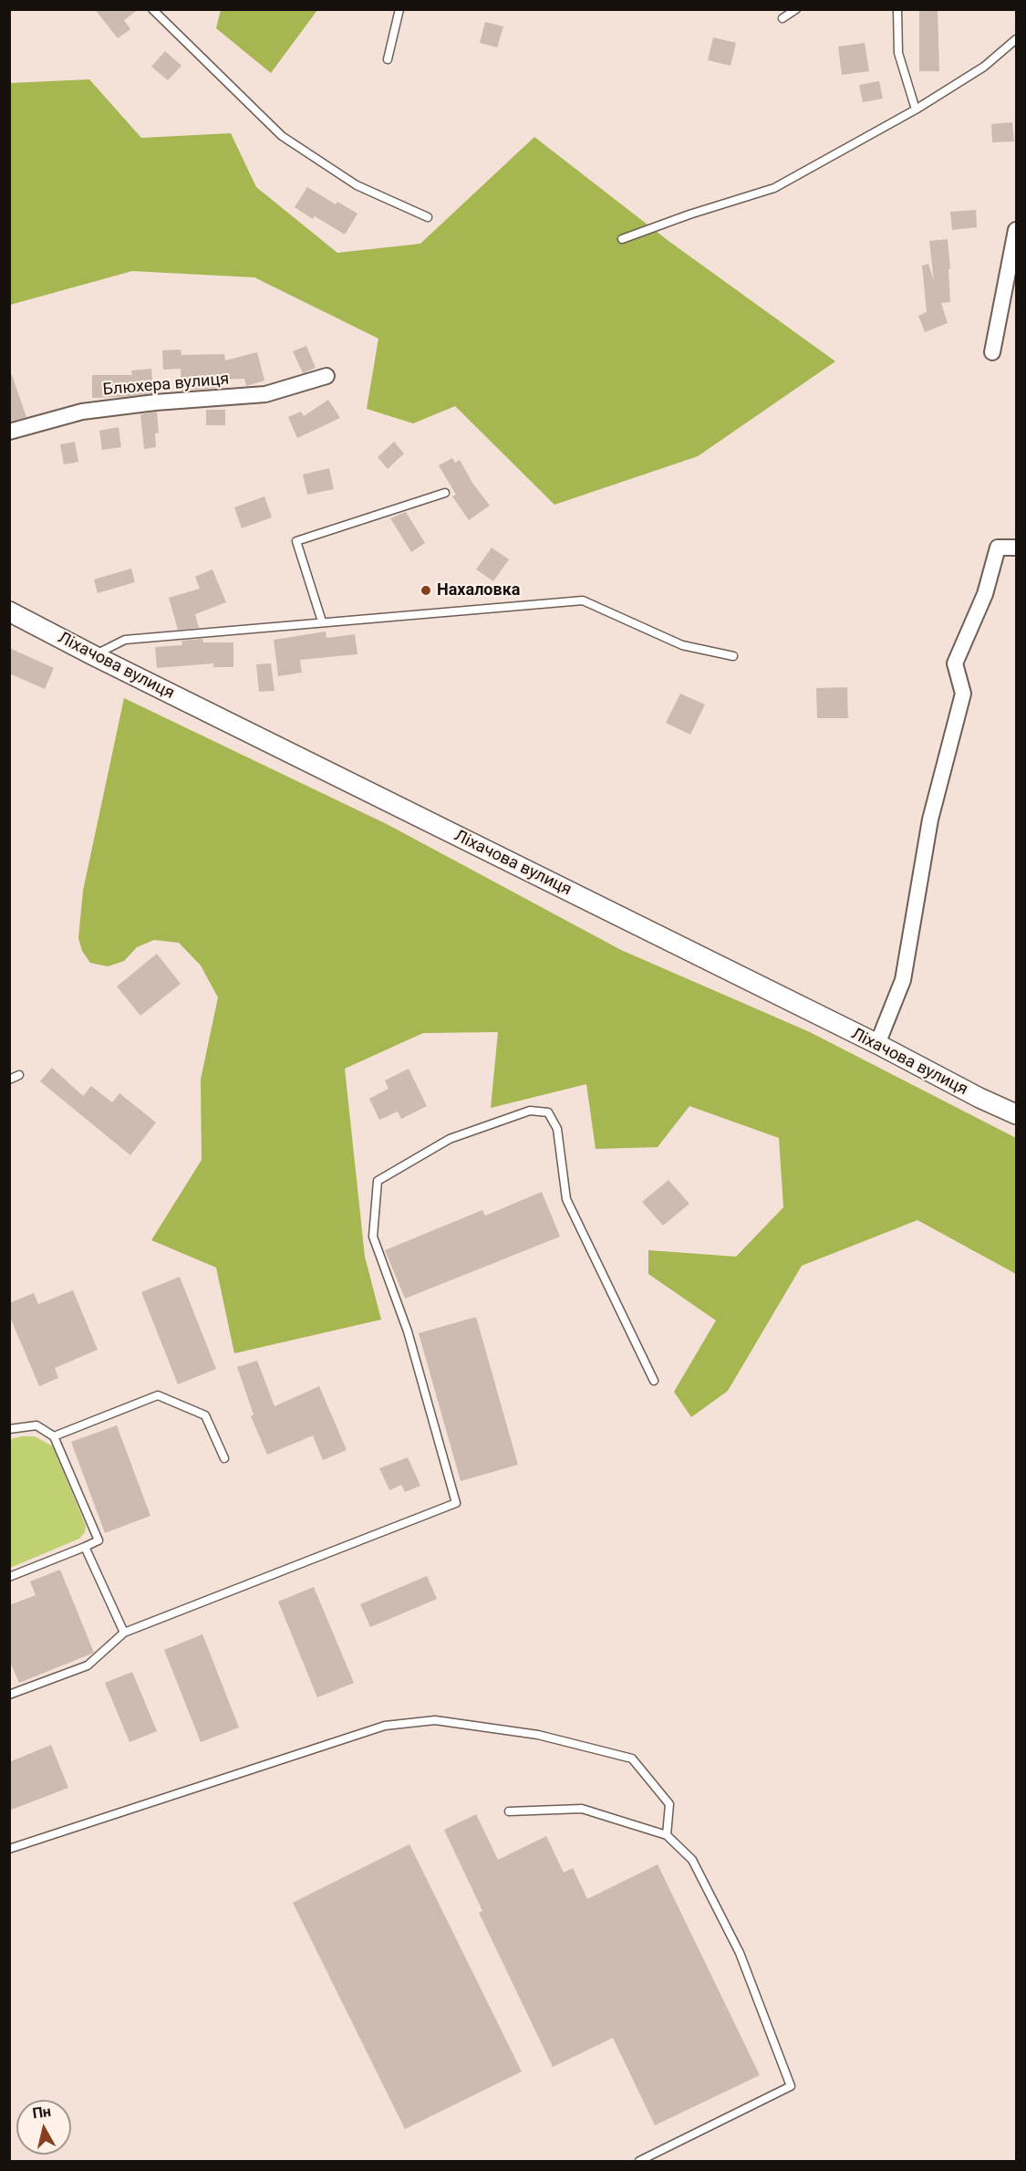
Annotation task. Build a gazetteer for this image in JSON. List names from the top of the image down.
{
  "streets": {
    "street": ["Блюхера вулиця", "Ліхачова вулиця"]
  },
  "places": ["Нахаловка"],
  "north": "top"
}
